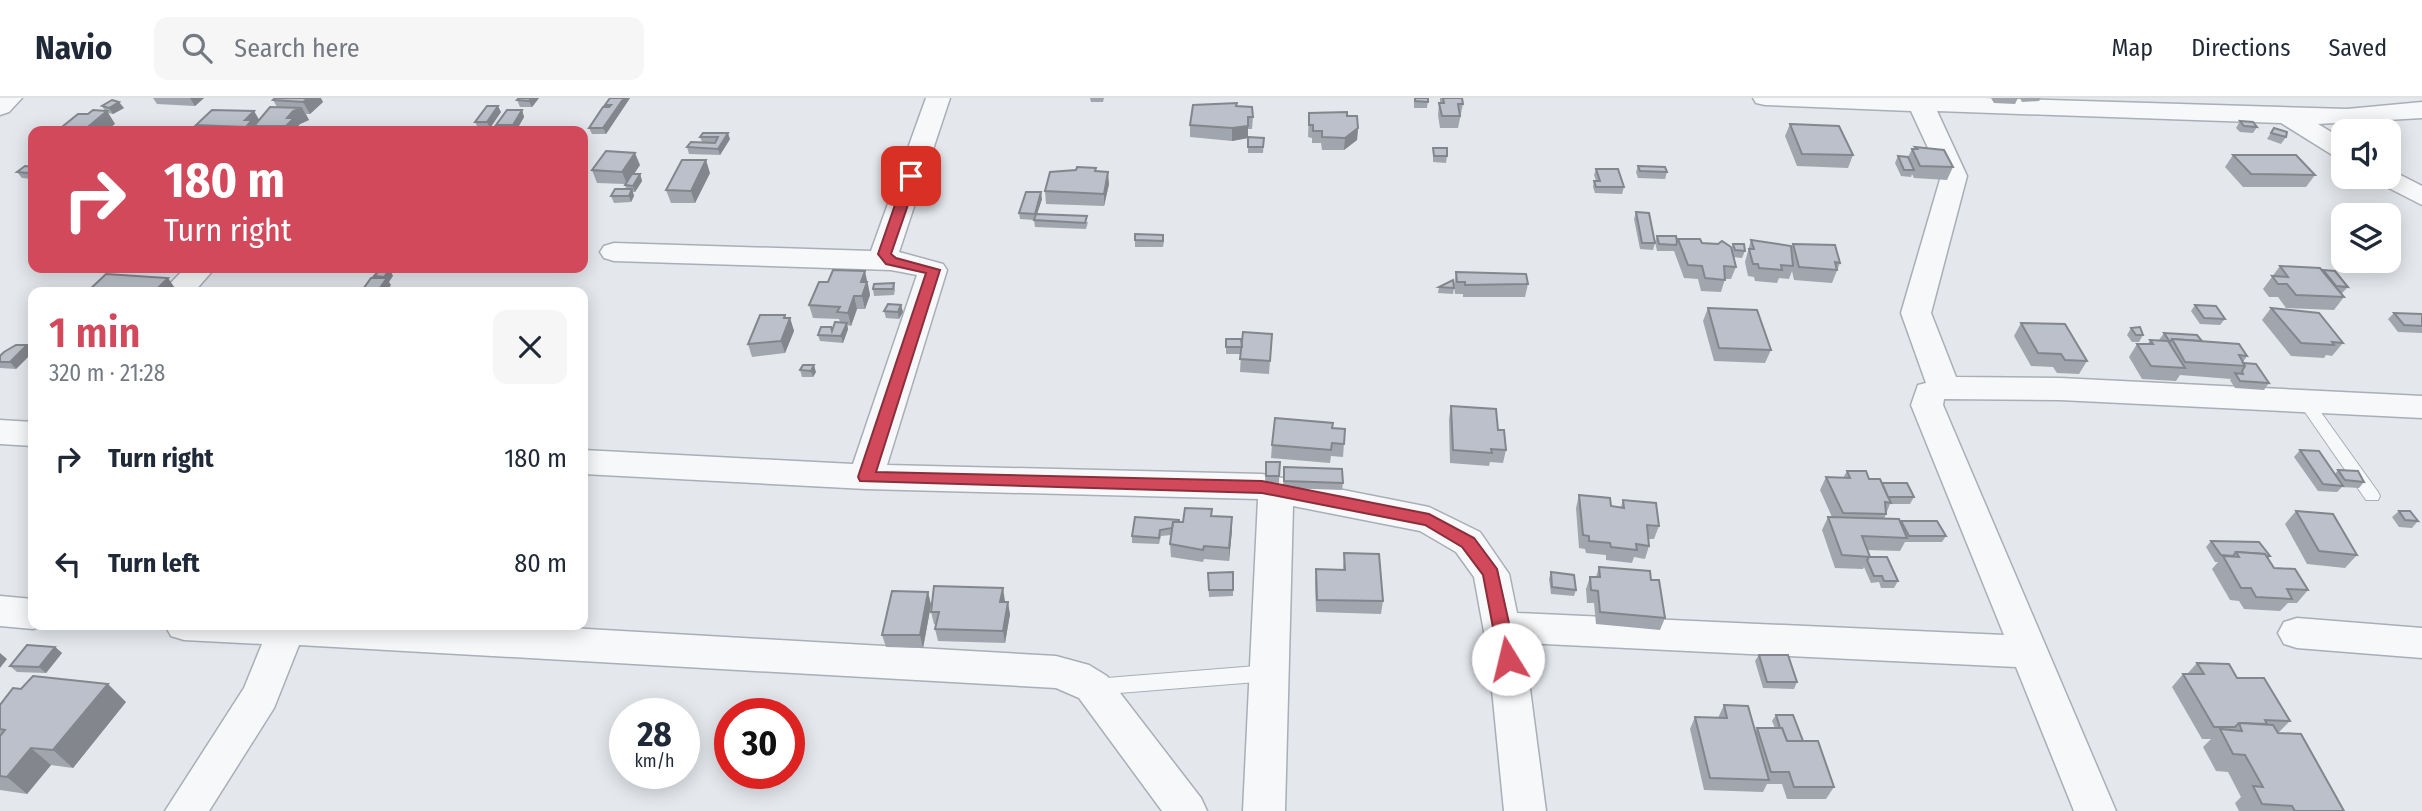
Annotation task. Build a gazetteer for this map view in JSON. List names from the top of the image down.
{
  "page": {
    "header": "Navio",
    "search": "Search here",
    "nav": ["Map", "Directions", "Saved"],
    "turn": ["180 m", "Turn right"],
    "heading": ["1 min", "320 m · 21:28"],
    "list": [
      {
        "name": "Turn right",
        "value": "180 m"
      },
      {
        "name": "Turn left",
        "value": "80 m"
      }
    ],
    "speed": "28 km/h",
    "limit": "30"
  }
}
